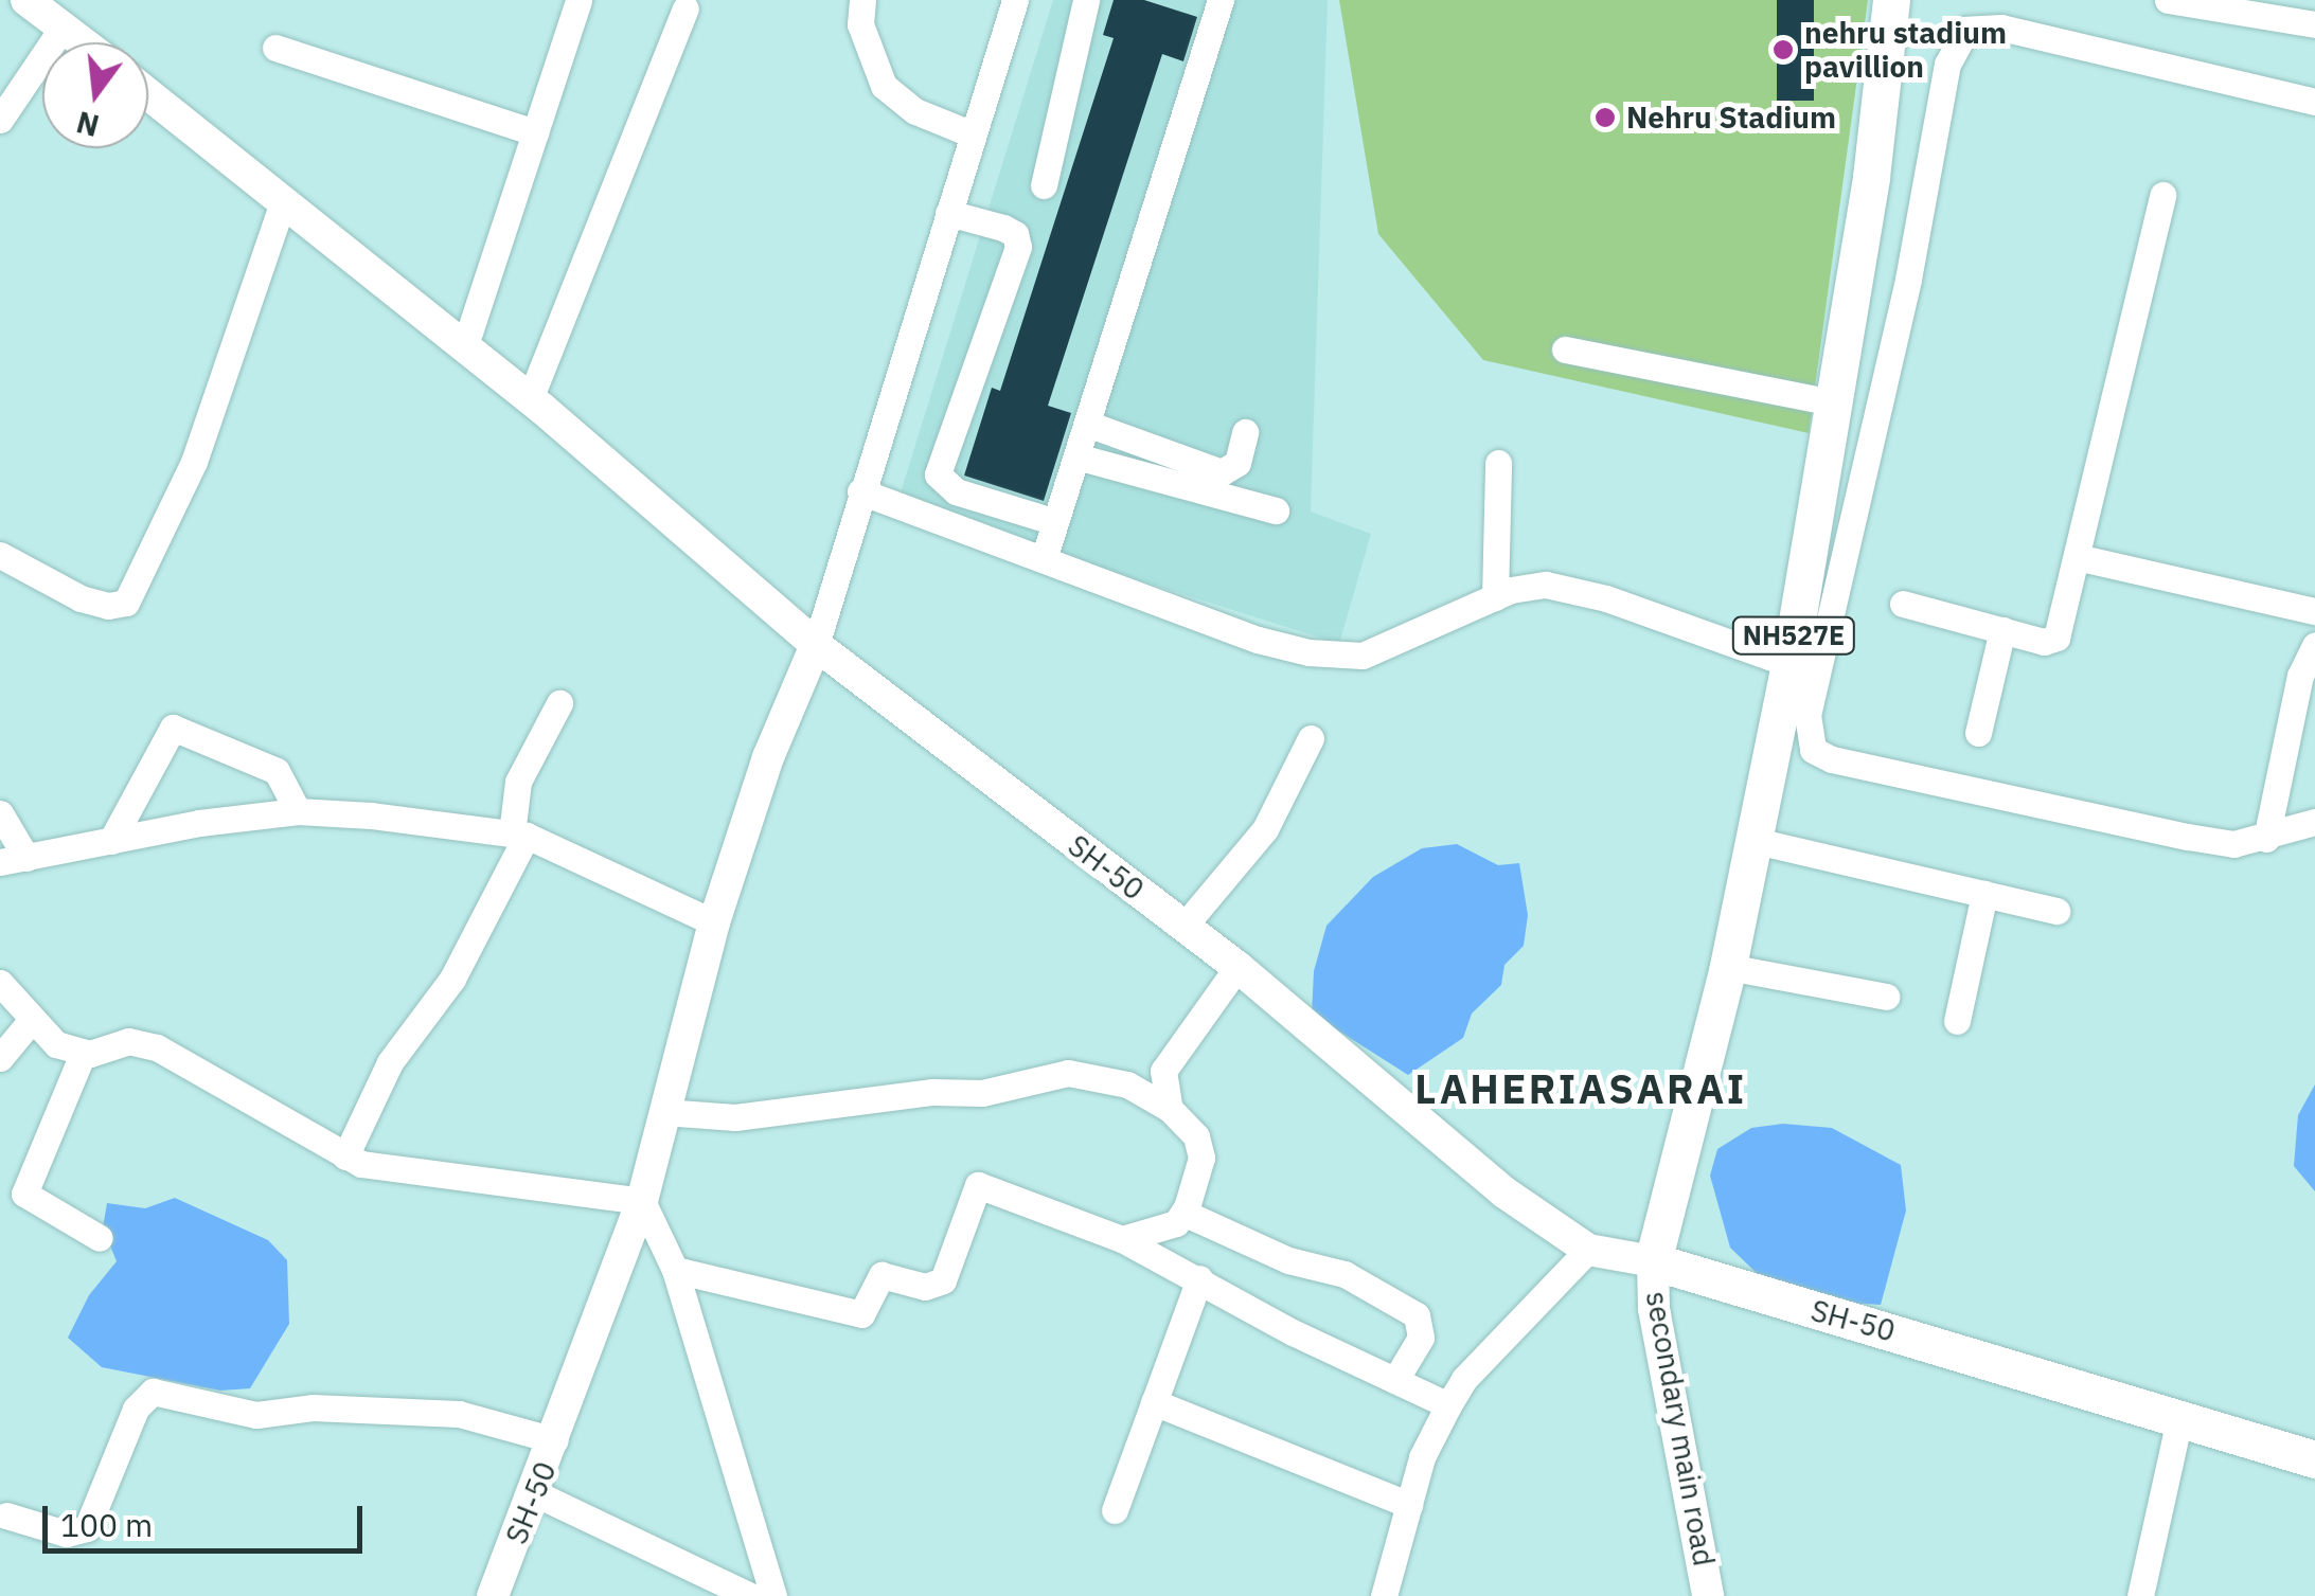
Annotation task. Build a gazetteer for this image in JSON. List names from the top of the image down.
{
  "streets": {
    "highway": ["NH527E", "SH-50"],
    "main road": ["secondary main road"]
  },
  "crossings": [
    ["NH527E", "SH-50"],
    ["NH527E", "secondary main road"],
    ["SH-50", "secondary main road"]
  ],
  "districts": ["LAHERIASARAI"],
  "places": ["nehru stadium pavillion", "Nehru Stadium"],
  "scale_bar": "100 m",
  "north": "bottom"
}
